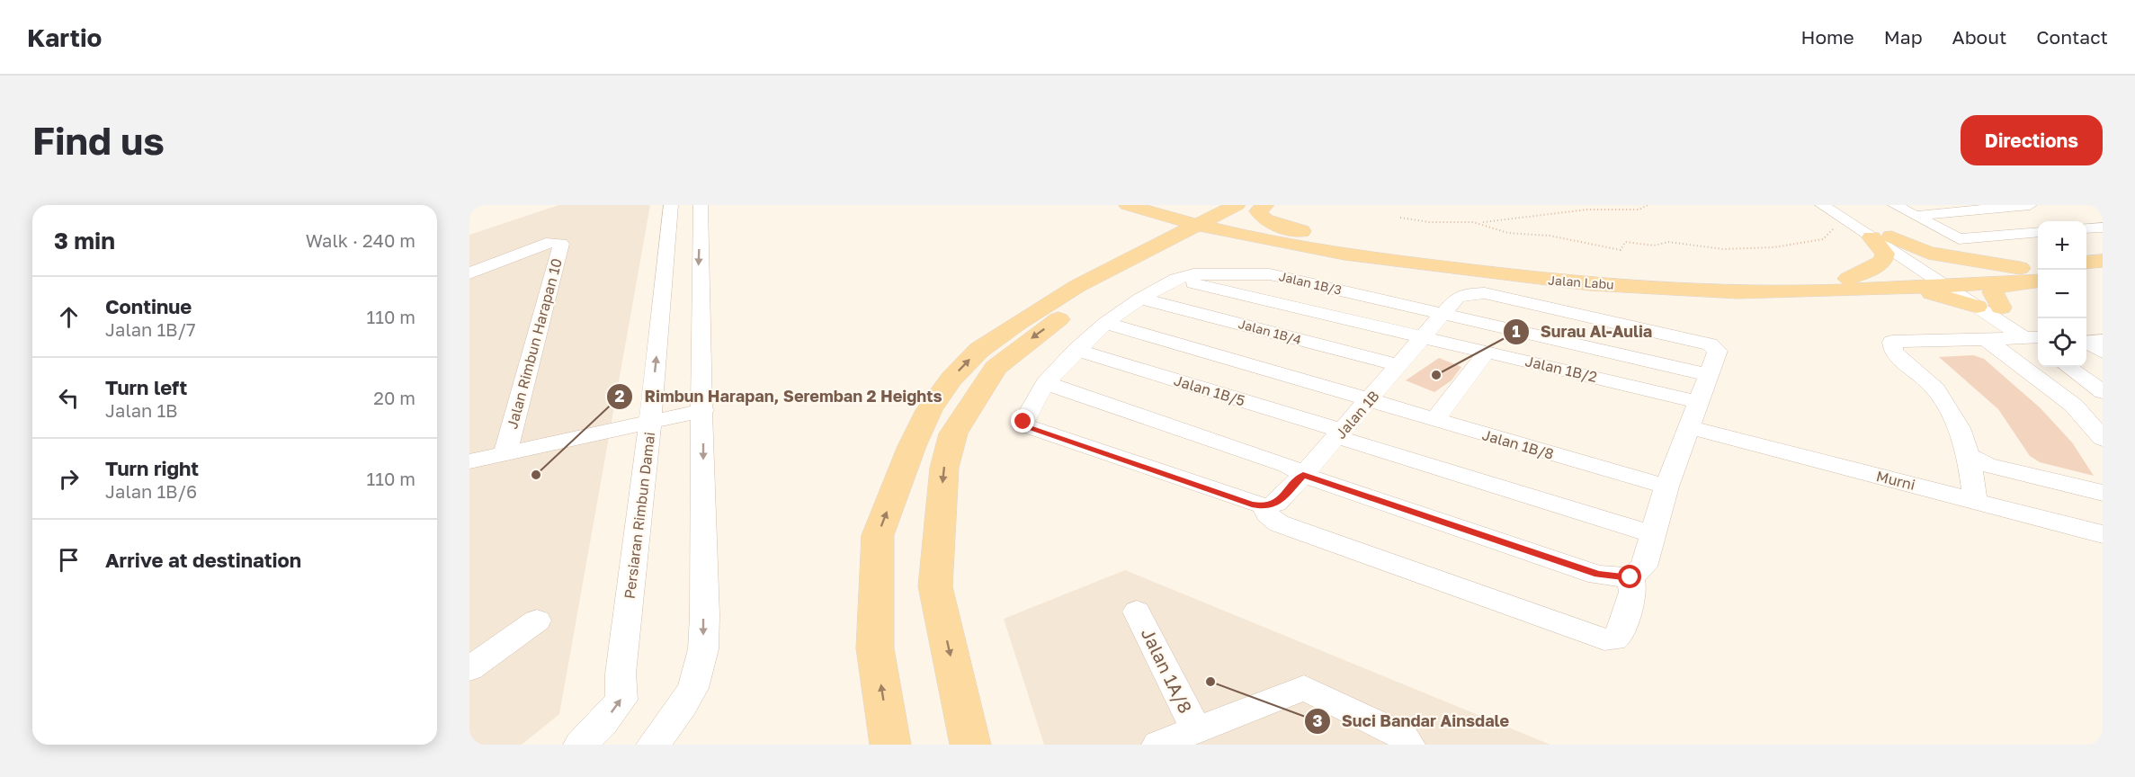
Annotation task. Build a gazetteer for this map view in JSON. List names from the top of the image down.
{
  "streets": {
    "main road": ["Jalan Labu"],
    "street": [
      "Jalan 1B/3",
      "Jalan 1B/4",
      "Jalan Rimbun Harapan 10",
      "Jalan 1B/2",
      "Jalan 1B/5",
      "Jalan 1B",
      "Jalan 1B/8",
      "Murni",
      "Persiaran Rimbun Damai",
      "Jalan 1A/8"
    ]
  },
  "crossings": [
    ["Jalan 1B/3", "Jalan 1B/4"],
    ["Jalan 1B/3", "Jalan 1B/2"],
    ["Jalan 1B/3", "Jalan 1B/5"],
    ["Jalan 1B/3", "Jalan 1B"],
    ["Jalan 1B/3", "Jalan 1B/8"],
    ["Jalan 1B/4", "Jalan 1B"],
    ["Jalan 1B/2", "Jalan 1B"],
    ["Jalan 1B/2", "Murni"],
    ["Jalan 1B/5", "Jalan 1B"],
    ["Jalan 1B", "Jalan 1B/8"]
  ],
  "places": ["Surau Al-Aulia", "Rimbun Harapan, Seremban 2 Heights", "Suci Bandar Ainsdale"],
  "page": {
    "header": "Kartio",
    "nav": [
      "Home",
      "Map",
      "About",
      "Contact"
    ],
    "buttons": "Directions",
    "title": "Find us",
    "heading": ["3 min", "Walk · 240 m"],
    "map_buttons": ["+", "−"],
    "list": [
      ["Continue", "Jalan 1B/7", "110 m"],
      ["Turn left", "Jalan 1B", "20 m"],
      ["Turn right", "Jalan 1B/6", "110 m"],
      "Arrive at destination"
    ]
  }
}
